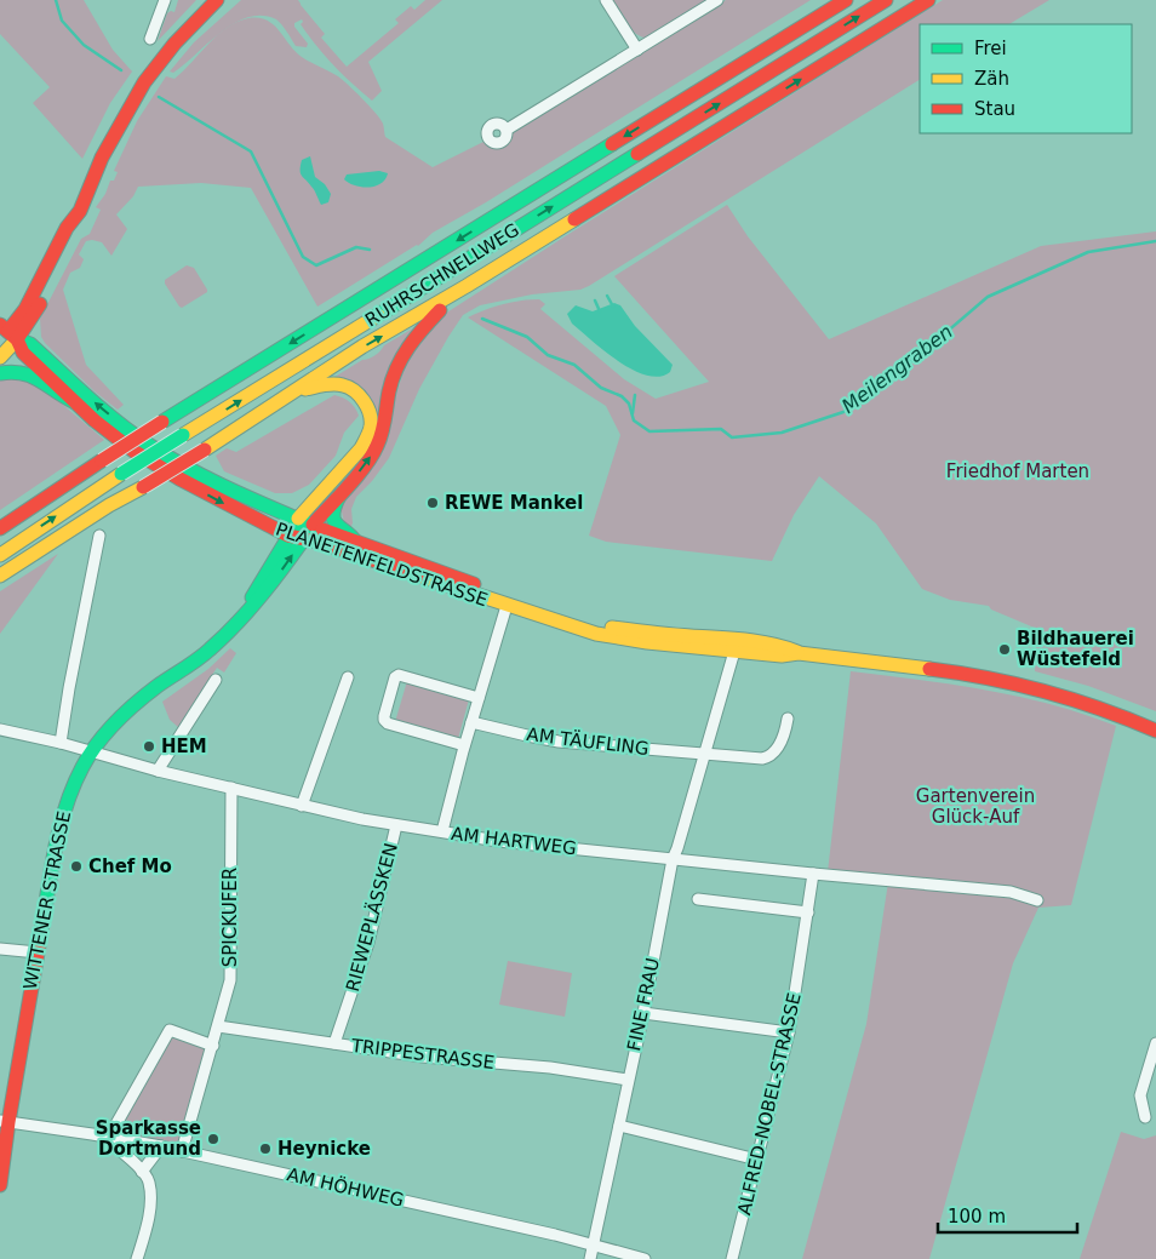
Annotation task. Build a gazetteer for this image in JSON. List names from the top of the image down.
{
  "streets": {
    "main road": ["RUHRSCHNELLWEG", "PLANETENFELDSTRASSE", "WITTENER STRASSE"],
    "street": [
      "AM TÄUFLING",
      "AM HARTWEG",
      "SPICKUFER",
      "RIEWEPLÄSSKEN",
      "FINE FRAU",
      "TRIPPESTRASSE",
      "ALFRED-NOBEL-STRASSE",
      "AM HÖHWEG"
    ]
  },
  "crossings": [
    ["PLANETENFELDSTRASSE", "WITTENER STRASSE"],
    ["PLANETENFELDSTRASSE", "FINE FRAU"],
    ["AM TÄUFLING", "FINE FRAU"],
    ["AM HARTWEG", "WITTENER STRASSE"],
    ["AM HARTWEG", "SPICKUFER"],
    ["AM HARTWEG", "RIEWEPLÄSSKEN"],
    ["AM HARTWEG", "FINE FRAU"],
    ["AM HARTWEG", "ALFRED-NOBEL-STRASSE"],
    ["WITTENER STRASSE", "AM HÖHWEG"],
    ["SPICKUFER", "TRIPPESTRASSE"],
    ["SPICKUFER", "AM HÖHWEG"],
    ["RIEWEPLÄSSKEN", "TRIPPESTRASSE"],
    ["FINE FRAU", "TRIPPESTRASSE"],
    ["FINE FRAU", "AM HÖHWEG"]
  ],
  "water": ["Meilengraben"],
  "parks": ["Friedhof Marten", "Gartenverein Glück-Auf"],
  "places": [
    "REWE Mankel",
    "Bildhauerei Wüstefeld",
    "HEM",
    "Chef Mo",
    "Sparkasse Dortmund",
    "Heynicke"
  ],
  "legend": ["Frei", "Zäh", "Stau"],
  "scale_bar": "100 m"
}
